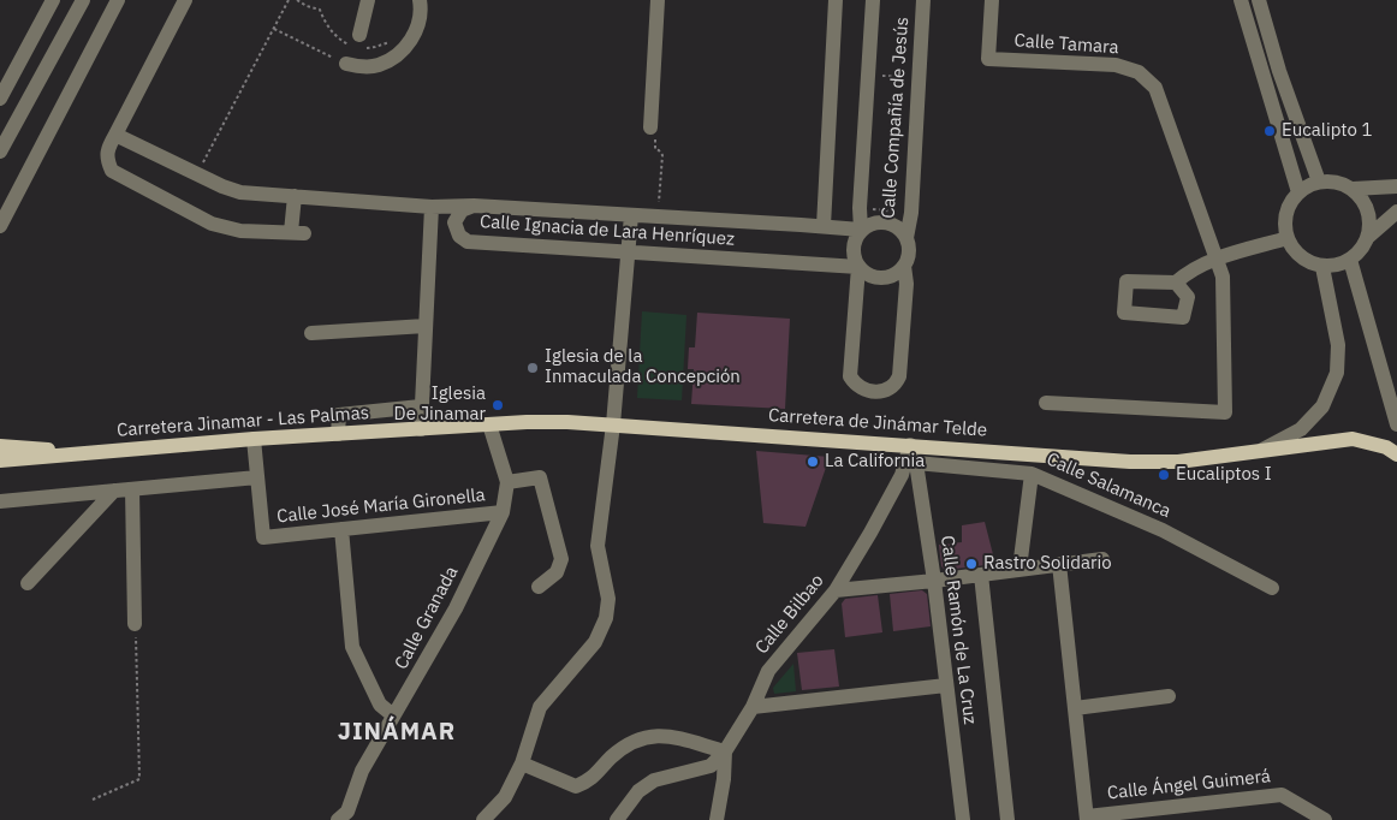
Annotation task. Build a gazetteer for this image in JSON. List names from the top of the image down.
{
  "streets": {
    "main road": ["Carretera Jinamar - Las Palmas", "Carretera de Jinámar Telde"],
    "street": [
      "Calle Tamara",
      "Calle Compañía de Jesús",
      "Calle Ignacia de Lara Henríquez",
      "Calle Salamanca",
      "Calle José María Gironella",
      "Calle Bilbao",
      "Calle Granada",
      "Calle Ramón de La Cruz",
      "Calle Ángel Guimerá"
    ]
  },
  "crossings": [
    ["Calle Compañía de Jesús", "Calle Ignacia de Lara Henríquez"],
    ["Carretera Jinamar - Las Palmas", "Carretera de Jinámar Telde"],
    ["Carretera Jinamar - Las Palmas", "Calle Granada"],
    ["Carretera de Jinámar Telde", "Calle Bilbao"],
    ["Carretera de Jinámar Telde", "Calle Granada"],
    ["Carretera de Jinámar Telde", "Calle Ramón de La Cruz"],
    ["Calle Salamanca", "Calle Ramón de La Cruz"],
    ["Calle José María Gironella", "Calle Granada"],
    ["Calle Bilbao", "Calle Ramón de La Cruz"]
  ],
  "districts": ["JINÁMAR"],
  "places": [
    "Eucalipto 1",
    "Iglesia de la Inmaculada Concepción",
    "Iglesia De Jinamar",
    "La California",
    "Eucaliptos I",
    "Rastro Solidario"
  ]
}
